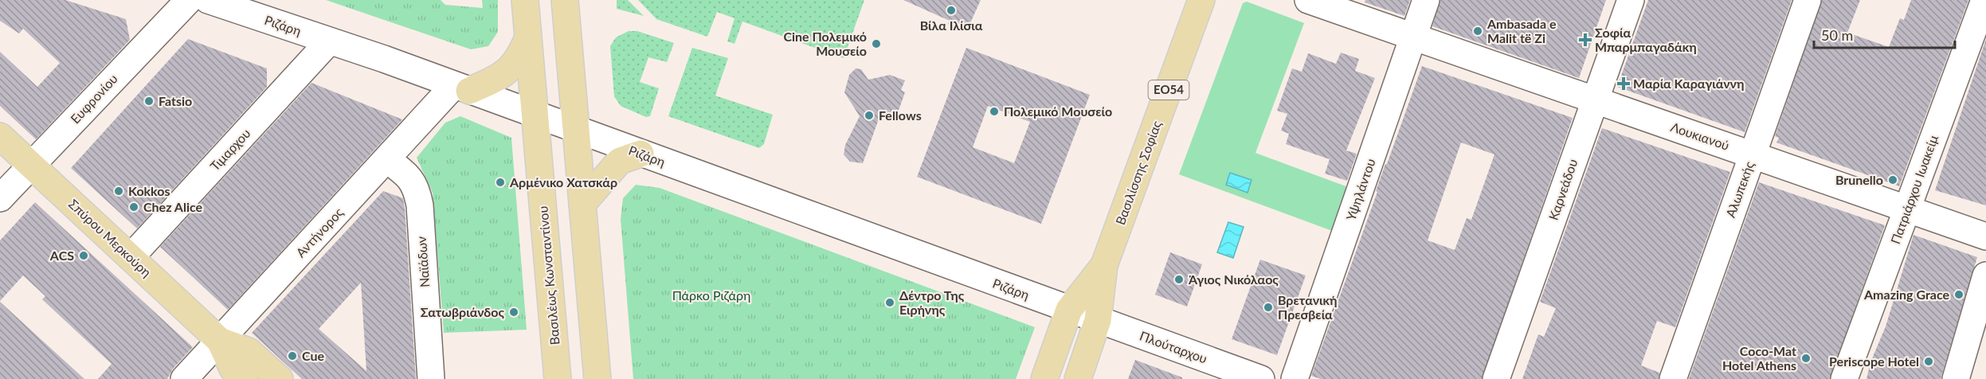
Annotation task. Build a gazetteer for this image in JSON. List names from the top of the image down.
{
  "streets": {
    "main road": [
      "ΕΟ54",
      "Βασιλίσσης Σοφίας",
      "Σπύρου Μερκούρη",
      "Βασιλέως Κωνσταντίνου"
    ],
    "street": [
      "Ριζάρη",
      "Ευφρονίου",
      "Λουκιανού",
      "Τιμαρχου",
      "Υψηλάντου",
      "Καρνεάδου",
      "Αλωπεκής",
      "Πατριάρχου Ιωακείμ",
      "Αντήνορος",
      "Ναϊάδων",
      "Πλούταρχου"
    ]
  },
  "crossings": [
    ["Ριζάρη", "Τιμαρχου"],
    ["Ριζάρη", "Βασιλίσσης Σοφίας"],
    ["Ριζάρη", "Αντήνορος"],
    ["Ριζάρη", "Βασιλέως Κωνσταντίνου"],
    ["Ριζάρη", "Πλούταρχου"],
    ["Ευφρονίου", "Σπύρου Μερκούρη"],
    ["Λουκιανού", "Υψηλάντου"],
    ["Λουκιανού", "Καρνεάδου"],
    ["Λουκιανού", "Αλωπεκής"],
    ["Λουκιανού", "Πατριάρχου Ιωακείμ"],
    ["Τιμαρχου", "Σπύρου Μερκούρη"],
    ["Βασιλίσσης Σοφίας", "Πλούταρχου"],
    ["Αντήνορος", "Σπύρου Μερκούρη"],
    ["Αντήνορος", "Ναϊάδων"]
  ],
  "parks": ["Πάρκο Ριζάρη"],
  "places": {
    "other": [
      "Βίλα Ιλίσια",
      "Ambasada e Malit të Zi",
      "Cine Πολεμικό Μουσείο",
      "Fatsio",
      "Πολεμικό Μουσείο",
      "Fellows",
      "Brunello",
      "Αρμένικο Χατσκάρ",
      "Kokkos",
      "Chez Alice",
      "ACS",
      "Άγιος Νικόλαος",
      "Amazing Grace",
      "Δέντρο Της Ειρήνης",
      "Βρετανική Πρεσβεία",
      "Σατωβριάνδος",
      "Cue",
      "Coco-Mat Hotel Athens",
      "Periscope Hotel"
    ],
    "health": ["Σοφία Μπαρμπαγαδάκη", "Μαρία Καραγιάννη"]
  },
  "scale_bar": "50 m"
}
